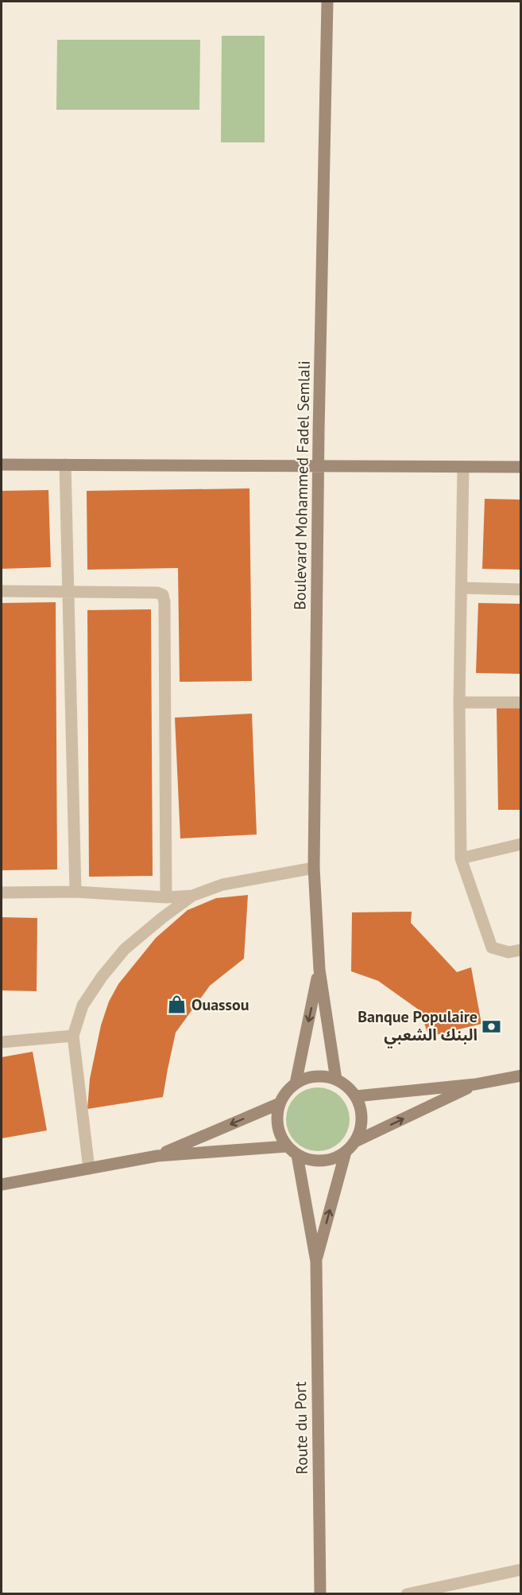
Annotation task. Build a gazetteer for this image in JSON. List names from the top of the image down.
{
  "streets": {
    "street": ["Boulevard Mohammed Fadel Semlali", "Route du Port"]
  },
  "crossings": [
    ["Boulevard Mohammed Fadel Semlali", "Route du Port"]
  ],
  "places": {
    "shop": ["Ouassou"],
    "bank": ["Banque Populaire البنك الشعبي"]
  }
}
